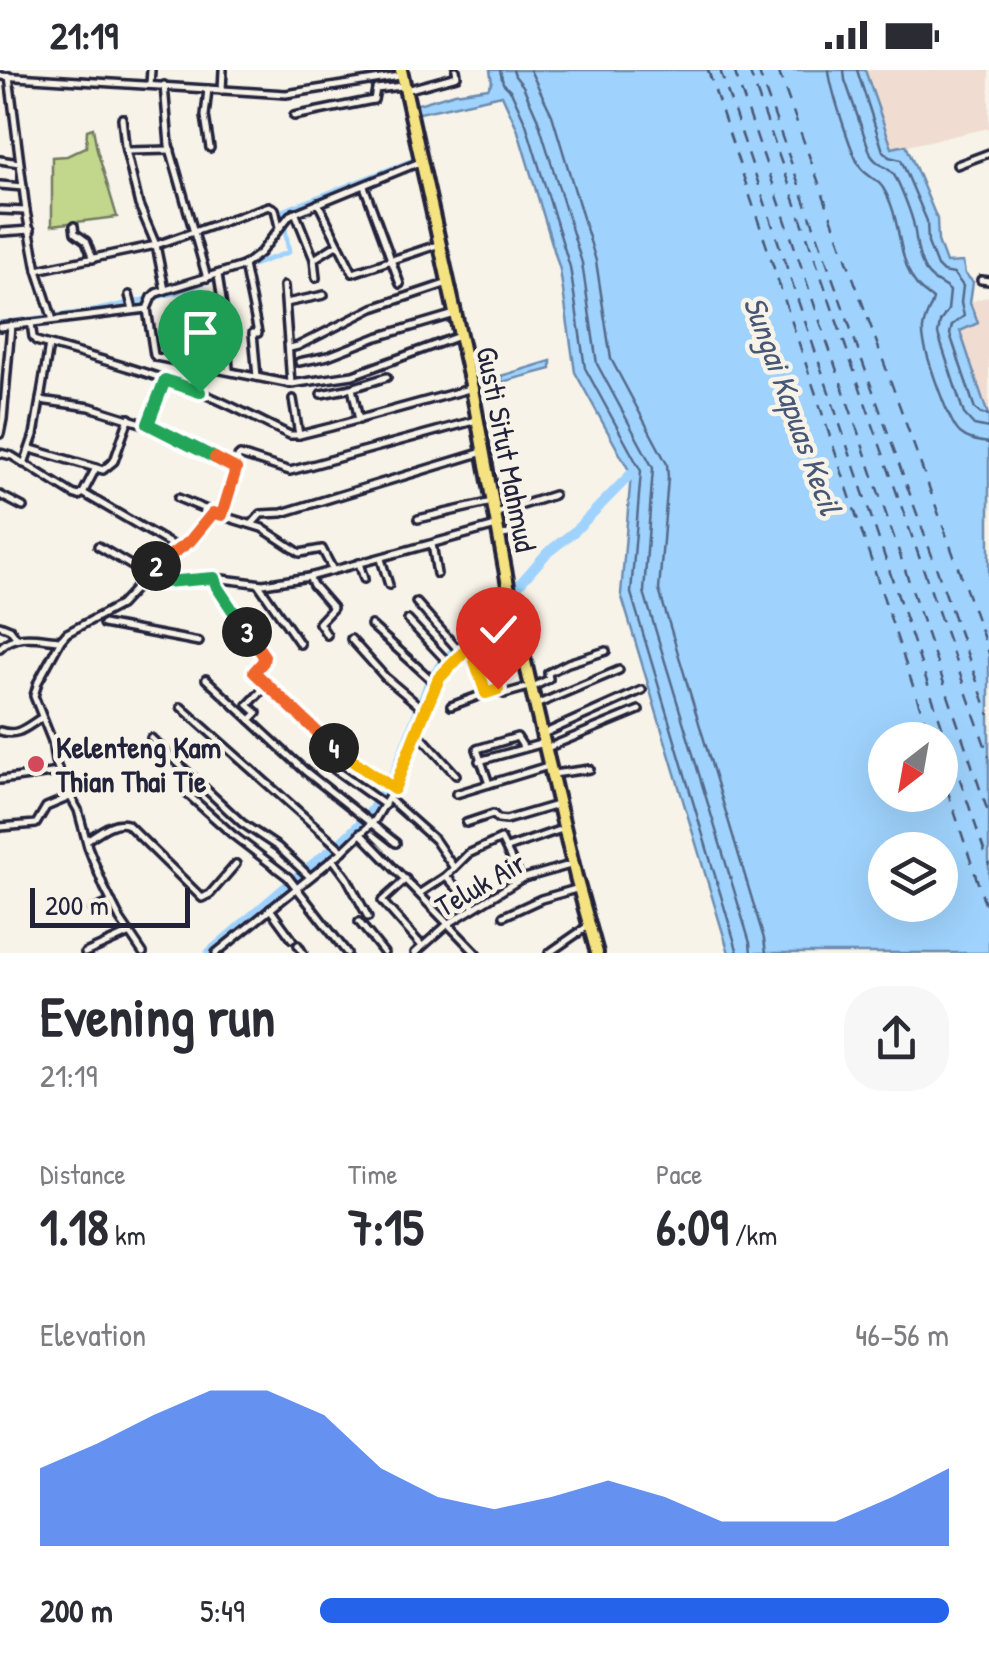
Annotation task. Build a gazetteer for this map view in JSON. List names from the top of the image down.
{
  "streets": {
    "highway": ["Gusti Situt Mahmud"],
    "street": ["Teluk Air"]
  },
  "crossings": [
    ["Gusti Situt Mahmud", "Teluk Air"]
  ],
  "water": ["Sungai Kapuas Kecil"],
  "places": ["Kelenteng Kam Thian Thai Tie"],
  "scale_bar": "200 m",
  "north": "bottom left",
  "page": {
    "status": "21:19",
    "pins": ["2", "3", "4"],
    "scale": "200 m",
    "heading": ["Evening run", "21:19"],
    "stats": [
      ["Distance", "1.18 km"],
      ["Time", "7:15"],
      ["Pace", "6:09 /km"]
    ],
    "chart": ["Elevation", "46–56 m"],
    "list": [
      {
        "name": "200 m",
        "note": "5:49"
      }
    ]
  }
}
